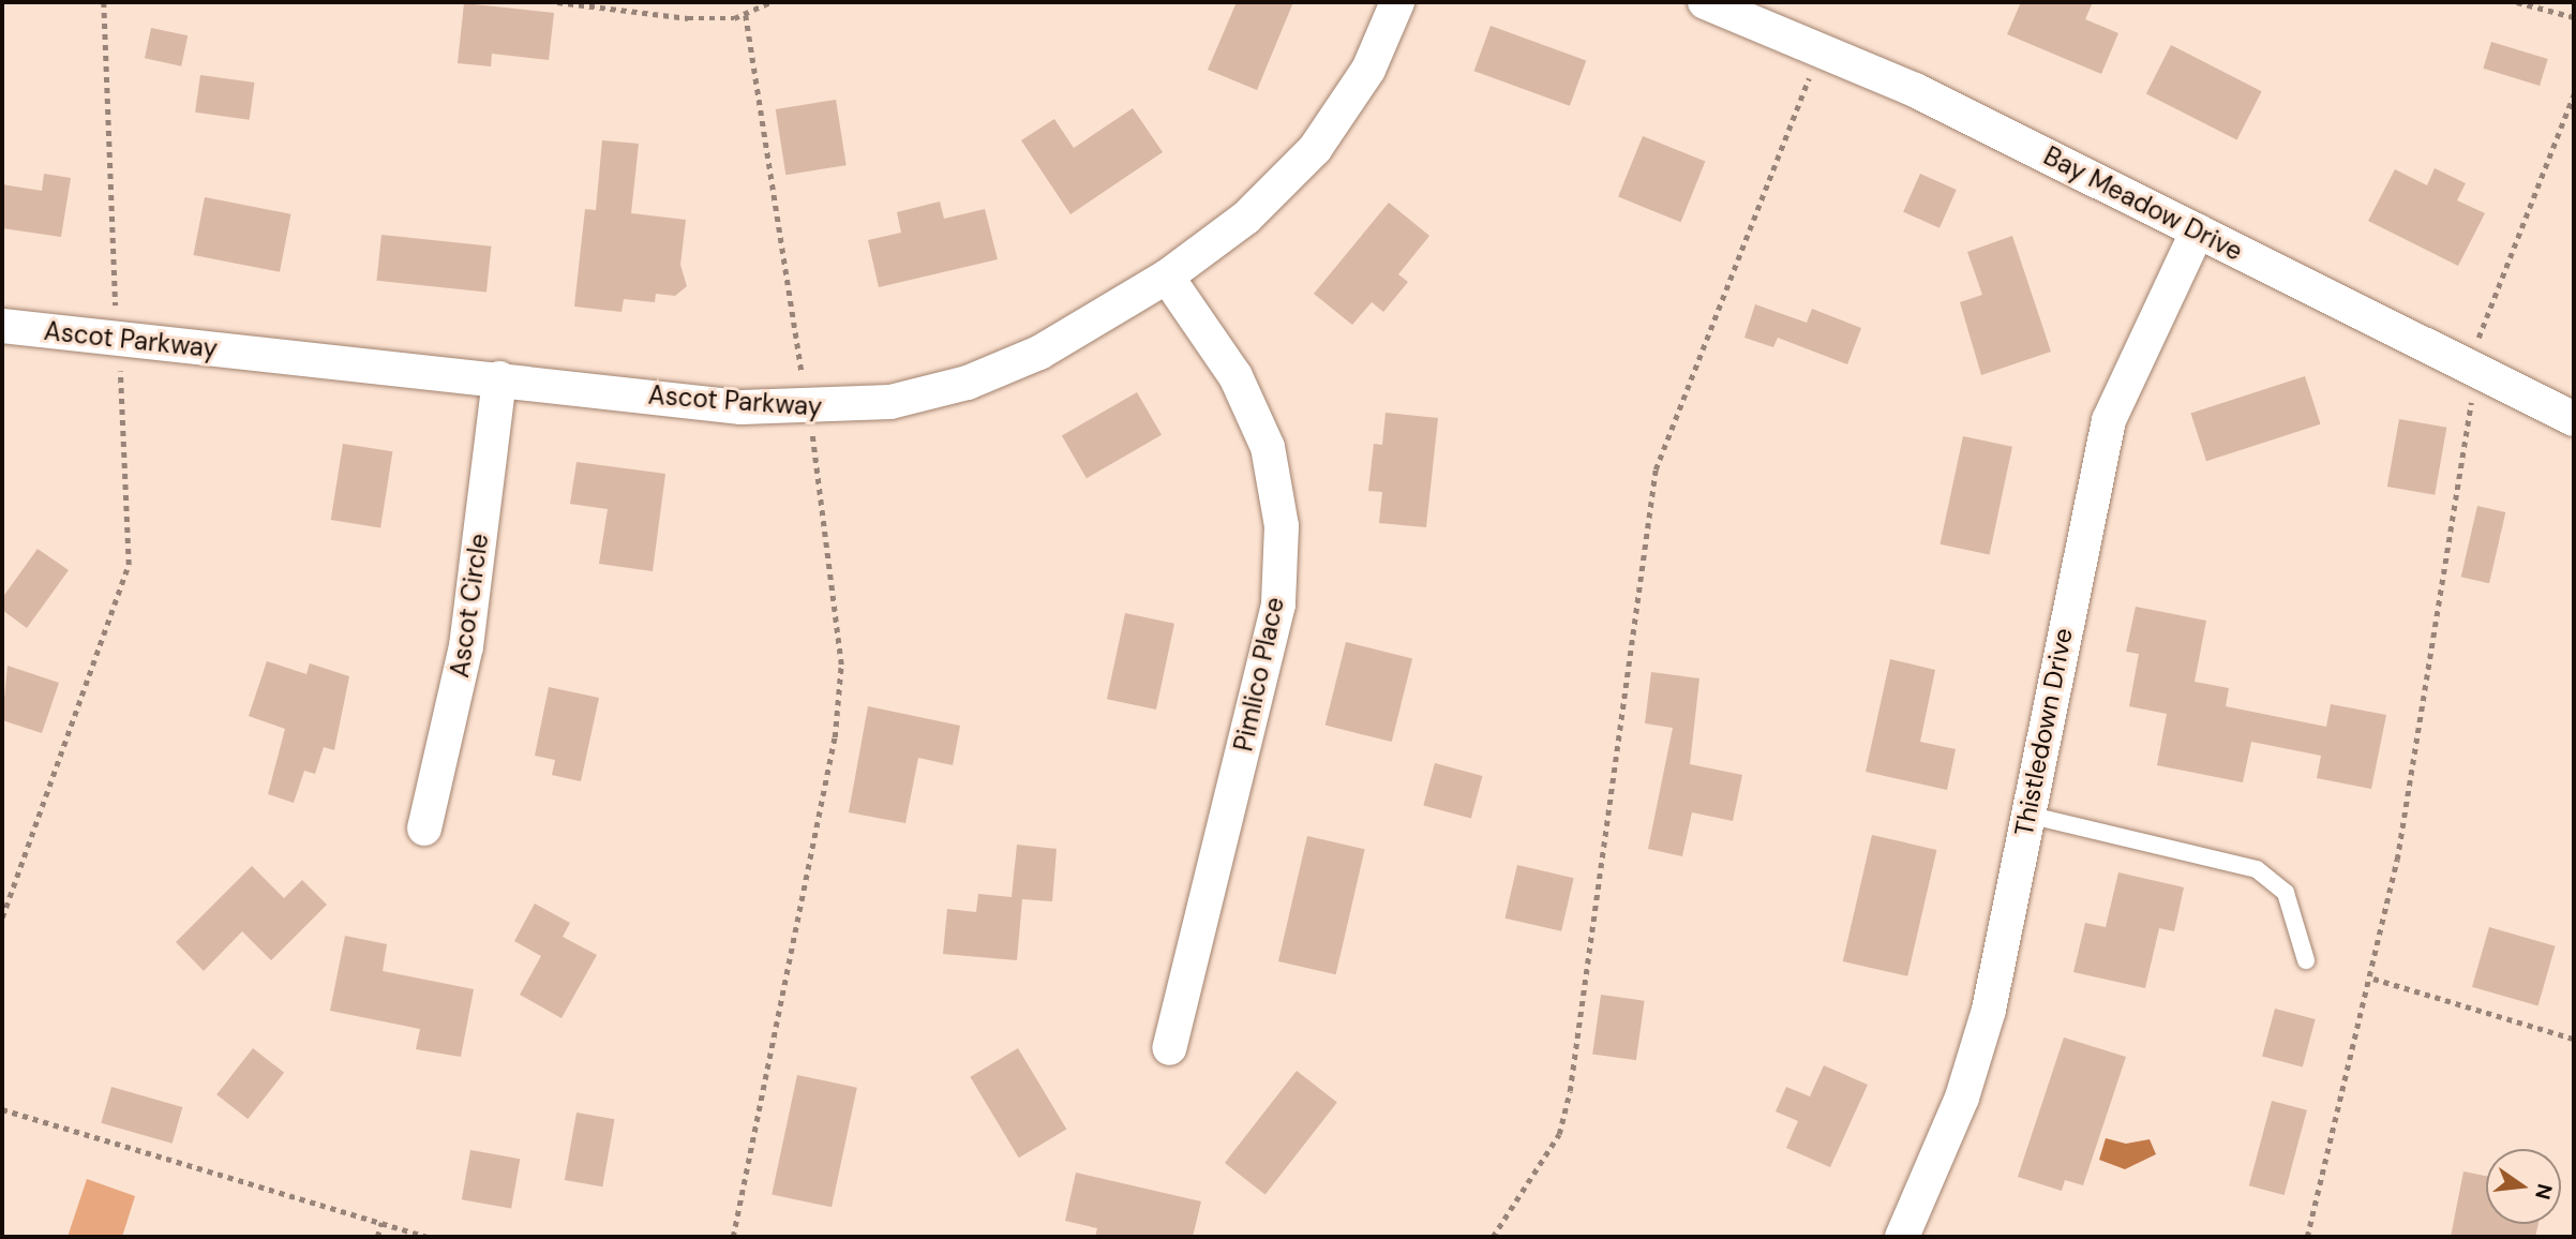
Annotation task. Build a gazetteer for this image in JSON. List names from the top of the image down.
{
  "streets": {
    "street": [
      "Bay Meadow Drive",
      "Ascot Parkway",
      "Ascot Circle",
      "Pimlico Place",
      "Thistledown Drive"
    ]
  },
  "crossings": [
    ["Bay Meadow Drive", "Thistledown Drive"],
    ["Ascot Parkway", "Ascot Circle"],
    ["Ascot Parkway", "Pimlico Place"]
  ],
  "north": "right"
}
